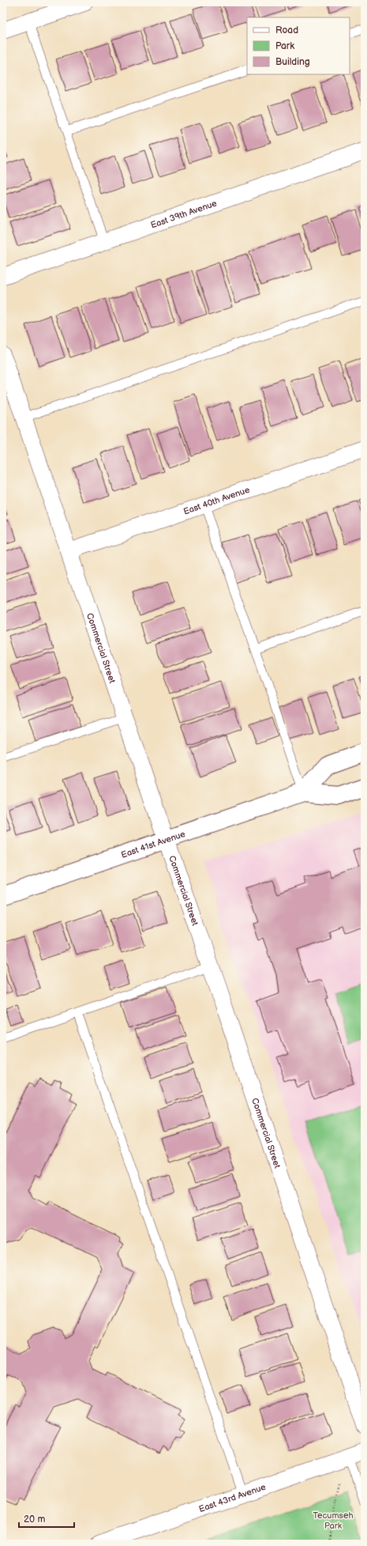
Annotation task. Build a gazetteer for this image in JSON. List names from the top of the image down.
{
  "streets": {
    "main road": ["East 41st Avenue"],
    "street": [
      "East 39th Avenue",
      "East 40th Avenue",
      "Commercial Street",
      "East 43rd Avenue"
    ]
  },
  "crossings": [
    ["East 40th Avenue", "Commercial Street"],
    ["Commercial Street", "East 41st Avenue"]
  ],
  "parks": ["Tecumseh Park"],
  "legend": ["Road", "Park", "Building"],
  "scale_bar": "20 m"
}
